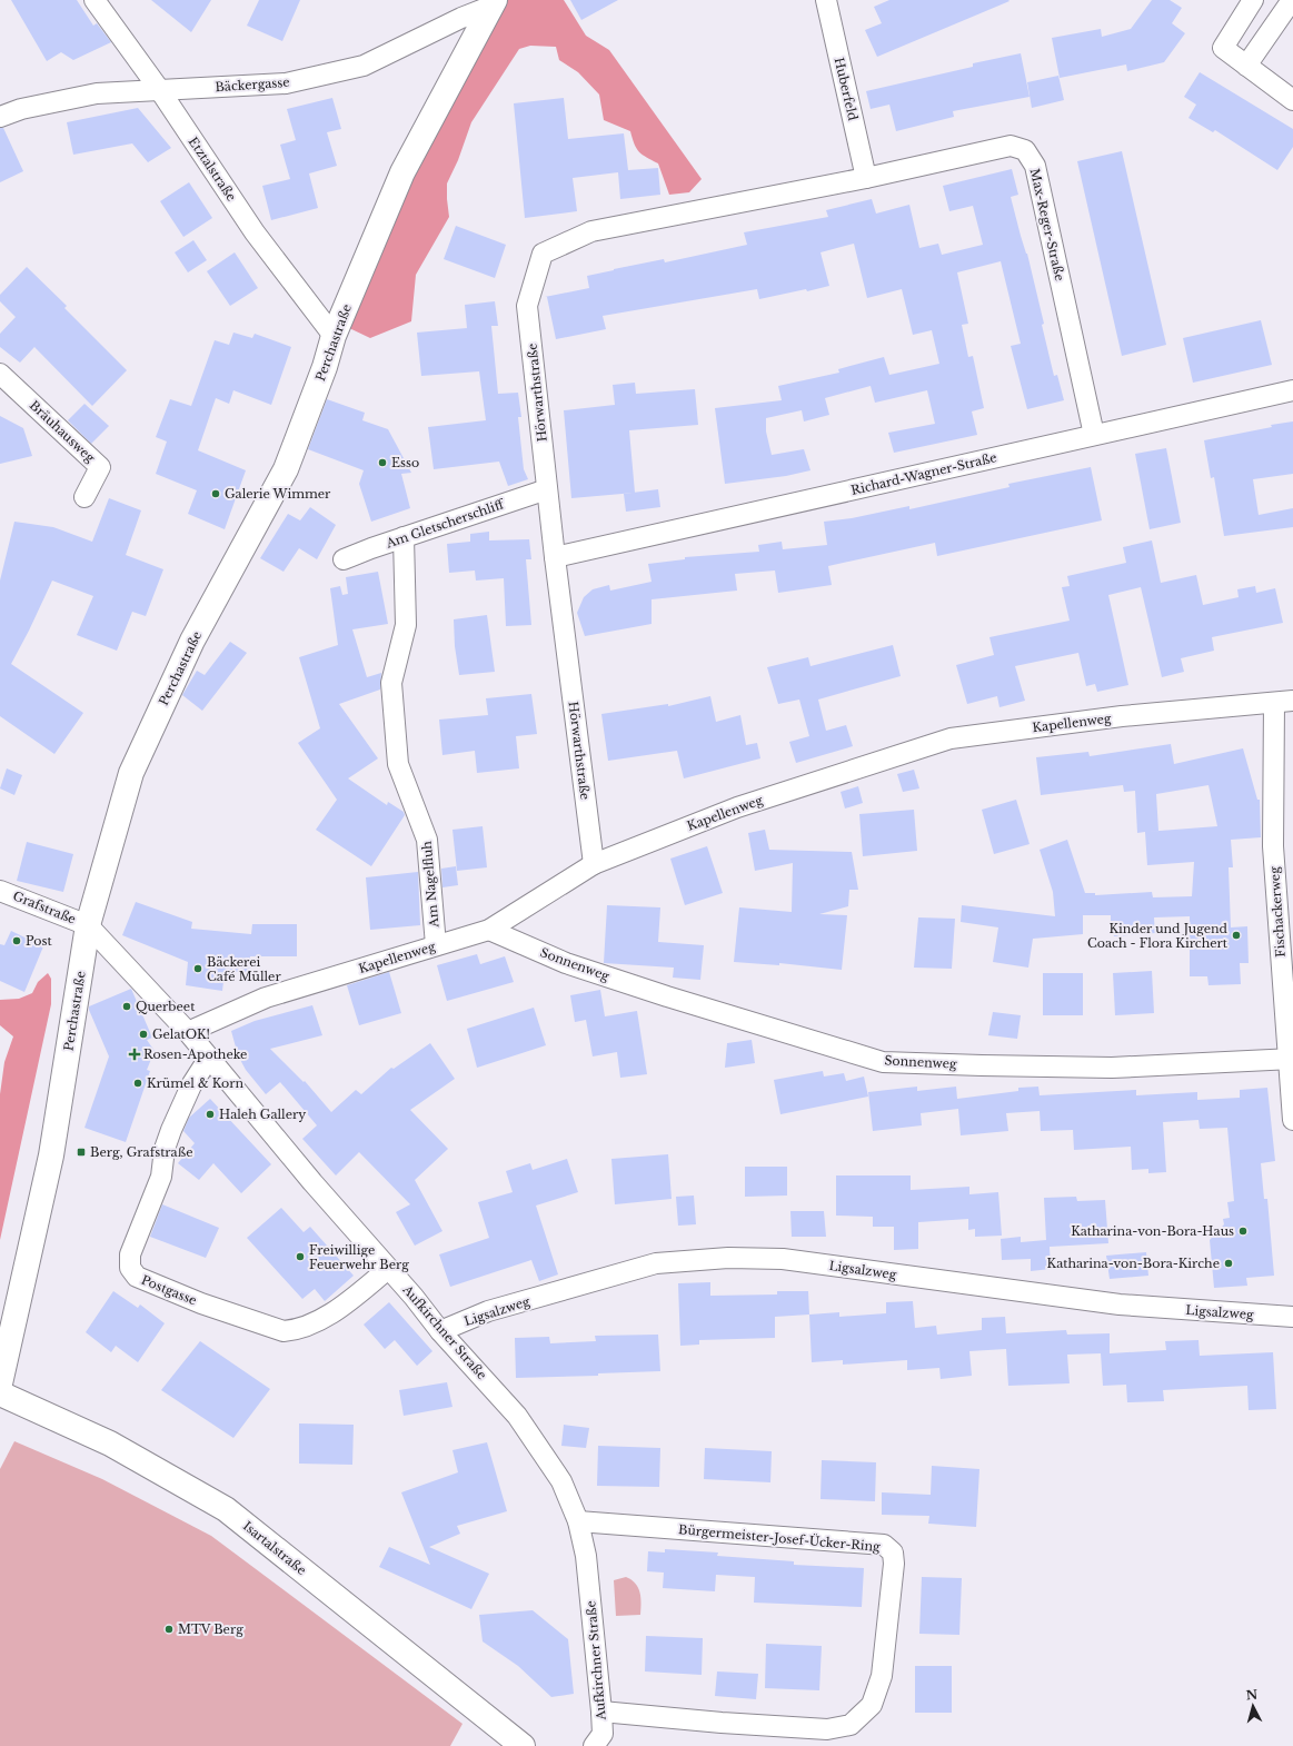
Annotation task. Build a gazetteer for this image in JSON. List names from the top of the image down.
{
  "streets": {
    "main road": ["Perchastraße", "Isartalstraße"],
    "street": [
      "Bäckergasse",
      "Huberfeld",
      "Etztalstraße",
      "Max-Reger-Straße",
      "Hörwarthstraße",
      "Bräuhausweg",
      "Richard-Wagner-Straße",
      "Am Gletscherschliff",
      "Kapellenweg",
      "Am Nagelfluh",
      "Grafstraße",
      "Fischackerweg",
      "Sonnenweg",
      "Ligsalzweg",
      "Postgasse",
      "Aufkirchner Straße",
      "Bürgermeister-Josef-Ücker-Ring"
    ]
  },
  "crossings": [
    ["Bäckergasse", "Etztalstraße"],
    ["Bäckergasse", "Perchastraße"],
    ["Huberfeld", "Max-Reger-Straße"],
    ["Huberfeld", "Hörwarthstraße"],
    ["Etztalstraße", "Perchastraße"],
    ["Max-Reger-Straße", "Hörwarthstraße"],
    ["Max-Reger-Straße", "Richard-Wagner-Straße"],
    ["Perchastraße", "Grafstraße"],
    ["Perchastraße", "Aufkirchner Straße"],
    ["Hörwarthstraße", "Richard-Wagner-Straße"],
    ["Hörwarthstraße", "Am Gletscherschliff"],
    ["Hörwarthstraße", "Kapellenweg"],
    ["Am Gletscherschliff", "Am Nagelfluh"],
    ["Kapellenweg", "Am Nagelfluh"],
    ["Kapellenweg", "Fischackerweg"],
    ["Kapellenweg", "Sonnenweg"],
    ["Kapellenweg", "Aufkirchner Straße"],
    ["Grafstraße", "Aufkirchner Straße"],
    ["Fischackerweg", "Sonnenweg"],
    ["Ligsalzweg", "Aufkirchner Straße"],
    ["Postgasse", "Aufkirchner Straße"],
    ["Aufkirchner Straße", "Bürgermeister-Josef-Ücker-Ring"]
  ],
  "places": {
    "other": [
      "Esso",
      "Galerie Wimmer",
      "Kinder und Jugend Coach - Flora Kirchert",
      "Post",
      "Bäckerei Café Müller",
      "Querbeet",
      "GelatOK!",
      "Krümel & Korn",
      "Haleh Gallery",
      "Katharina-von-Bora-Haus",
      "Freiwillige Feuerwehr Berg",
      "Katharina-von-Bora-Kirche",
      "MTV Berg"
    ],
    "health": ["Rosen-Apotheke"],
    "transit": ["Berg, Grafstraße"]
  },
  "north": "top"
}
